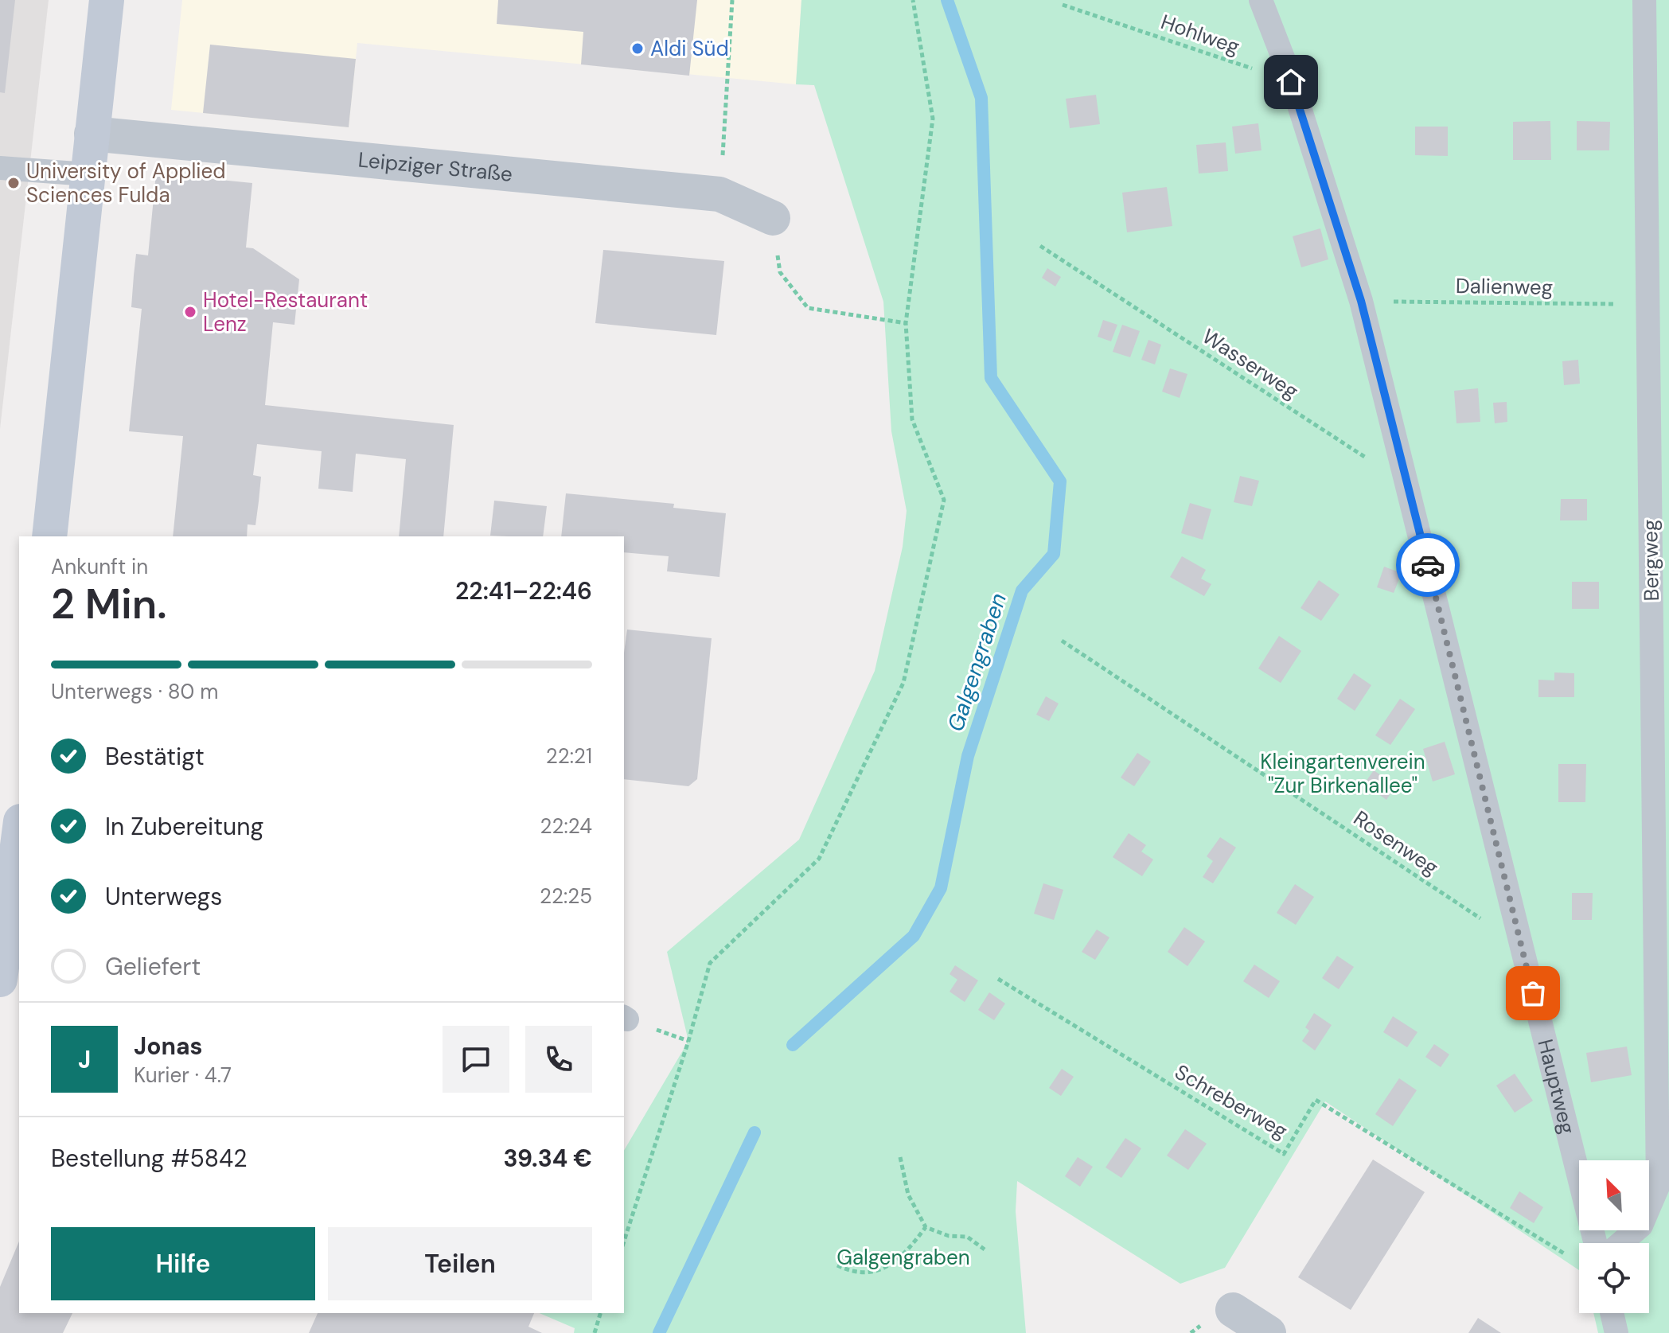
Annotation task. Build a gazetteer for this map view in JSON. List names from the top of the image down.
{
  "streets": {
    "street": ["Leipziger Straße"],
    "lane": ["Bergweg", "Hauptweg"],
    "path": [
      "Hohlweg",
      "Dalienweg",
      "Wasserweg",
      "Rosenweg",
      "Schreberweg"
    ]
  },
  "crossings": [
    ["Hohlweg", "Hauptweg"],
    ["Dalienweg", "Bergweg"],
    ["Dalienweg", "Hauptweg"],
    ["Rosenweg", "Hauptweg"]
  ],
  "water": ["Galgengraben"],
  "parks": ["Kleingartenverein \"Zur Birkenallee\"", "Galgengraben"],
  "places": ["Aldi Süd", "University of Applied Sciences Fulda", "Hotel-Restaurant Lenz"],
  "north": "top left",
  "page": {
    "heading": ["2 Min.", "Ankunft in", "22:41–22:46"],
    "panel": [
      "Jonas",
      "Kurier · 4.7",
      "Bestellung #5842",
      "39.34 €"
    ],
    "bar": "Unterwegs · 80 m",
    "list": [
      ["Bestätigt", "22:21"],
      ["In Zubereitung", "22:24"],
      ["Unterwegs", "22:25"],
      "Geliefert"
    ],
    "round": "J",
    "buttons": ["Hilfe", "Teilen"]
  }
}
